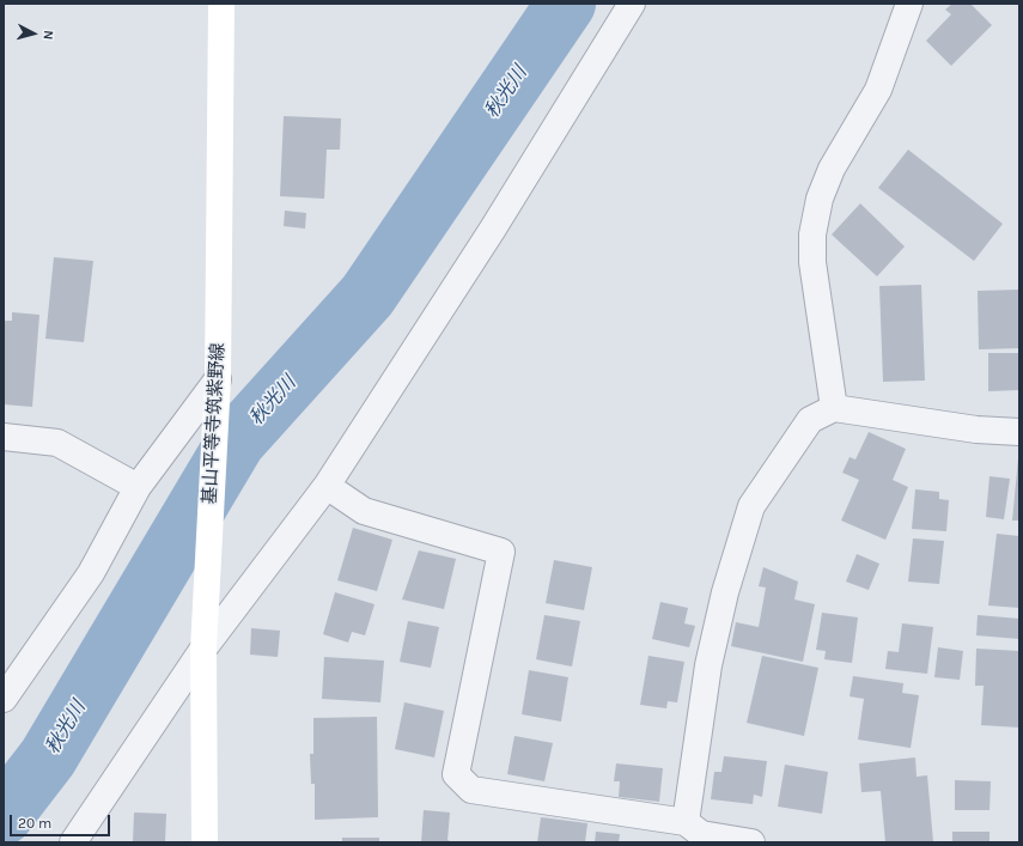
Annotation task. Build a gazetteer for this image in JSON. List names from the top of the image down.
{
  "streets": {
    "main road": ["基山平等寺筑紫野線"]
  },
  "water": ["秋光川"],
  "scale_bar": "20 m",
  "north": "right"
}
